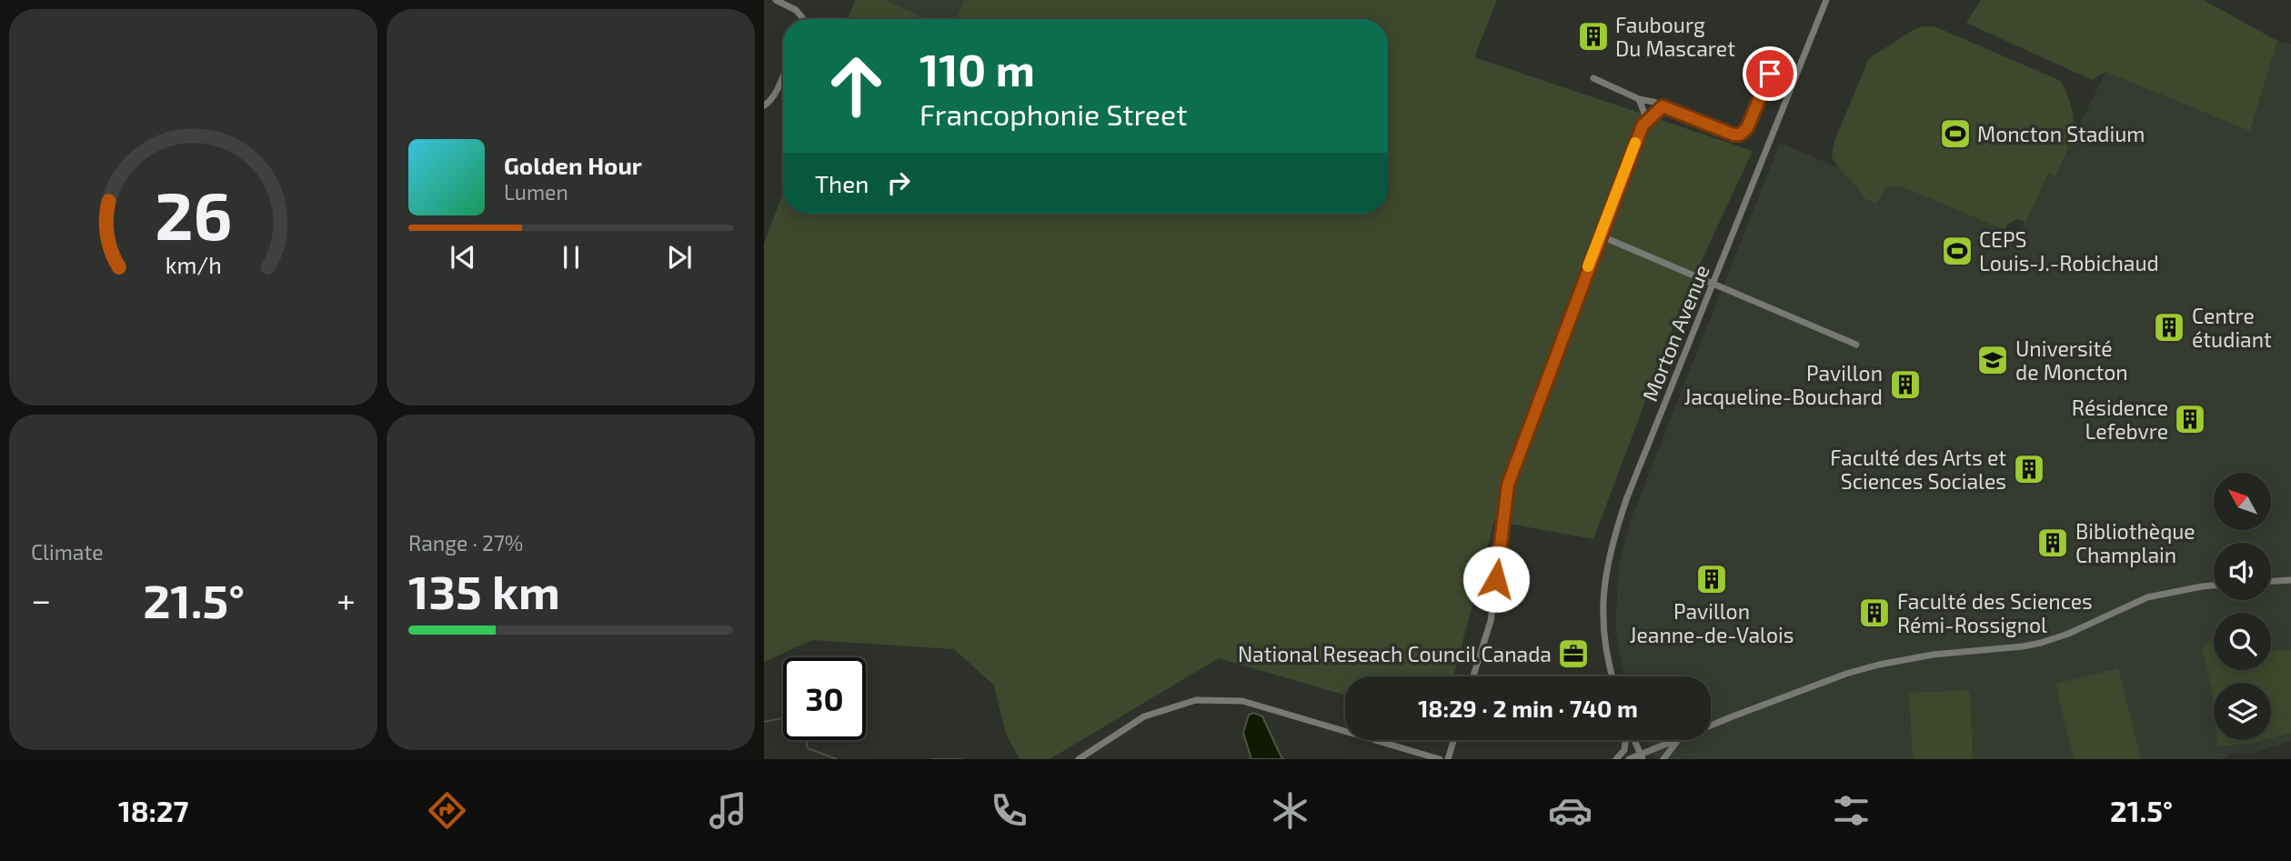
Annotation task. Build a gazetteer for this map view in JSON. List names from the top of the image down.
{
  "streets": {
    "street": ["Morton Avenue"]
  },
  "places": {
    "building": [
      "Faubourg Du Mascaret",
      "Centre étudiant",
      "Pavillon Jacqueline-Bouchard",
      "Résidence Lefebvre",
      "Faculté des Arts et Sciences Sociales",
      "Bibliothèque Champlain",
      "Pavillon Jeanne-de-Valois",
      "Faculté des Sciences Rémi-Rossignol"
    ],
    "sports": ["Moncton Stadium", "CEPS Louis-J.-Robichaud"],
    "school or university": ["Université de Moncton"],
    "office": ["National Reseach Council Canada"]
  },
  "north": "top left",
  "page": {
    "turn": ["110 m", "Francophonie Street"],
    "song": ["Golden Hour", "Lumen"],
    "then": "Then",
    "tile": [
      "Climate",
      ["Range · 27%", "135 km"]
    ],
    "heat": ["−", "21.5°", "+"],
    "limit": "30",
    "trip": "18:29 · 2 min · 740 m",
    "tabs": ["18:27", "21.5°"],
    "gauge": ["26", "km/h"]
  }
}
